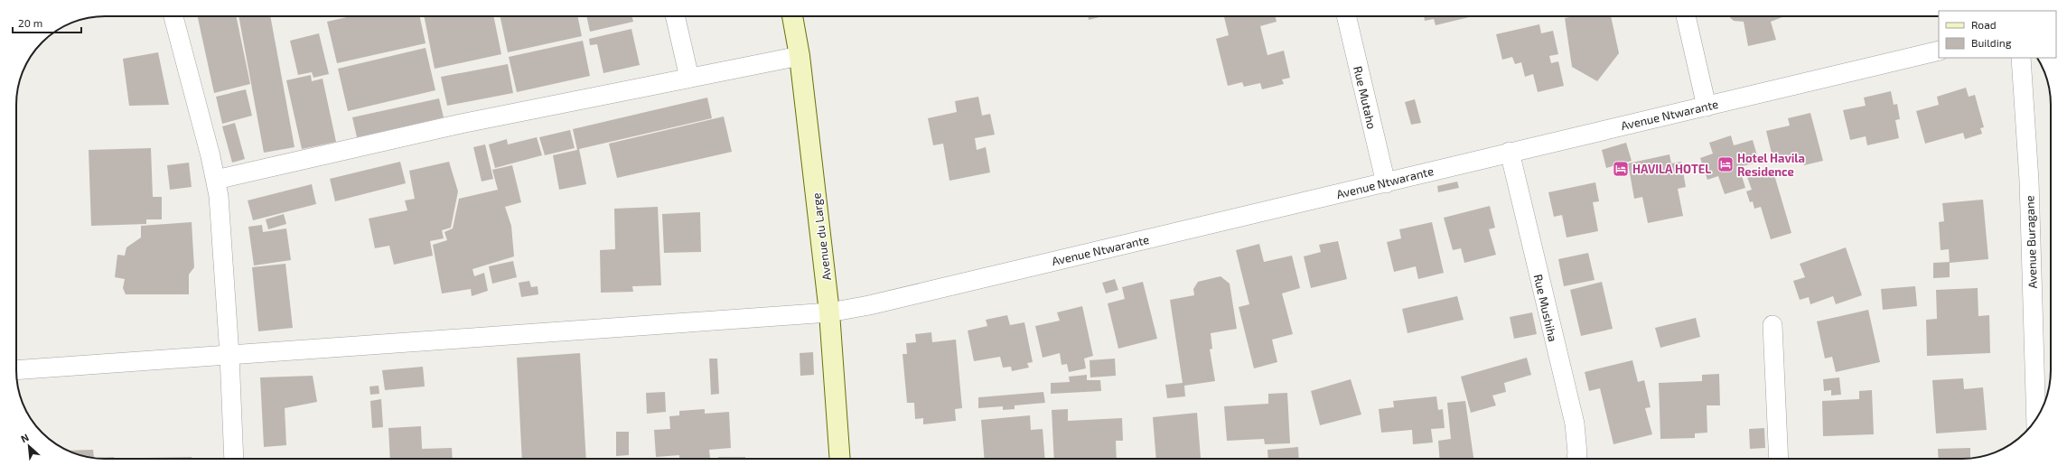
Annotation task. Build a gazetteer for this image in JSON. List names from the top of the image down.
{
  "streets": {
    "main road": ["Avenue du Large"],
    "street": [
      "Rue Mutaho",
      "Avenue Ntwarante",
      "Avenue Buragane",
      "Rue Mushiha"
    ]
  },
  "crossings": [
    ["Rue Mutaho", "Avenue Ntwarante"],
    ["Avenue Ntwarante", "Avenue du Large"],
    ["Avenue Ntwarante", "Rue Mushiha"]
  ],
  "places": {
    "hotel": ["Hotel Havila Residence", "HAVILA HOTEL"]
  },
  "legend": ["Road", "Building"],
  "scale_bar": "20 m",
  "north": "top left"
}
